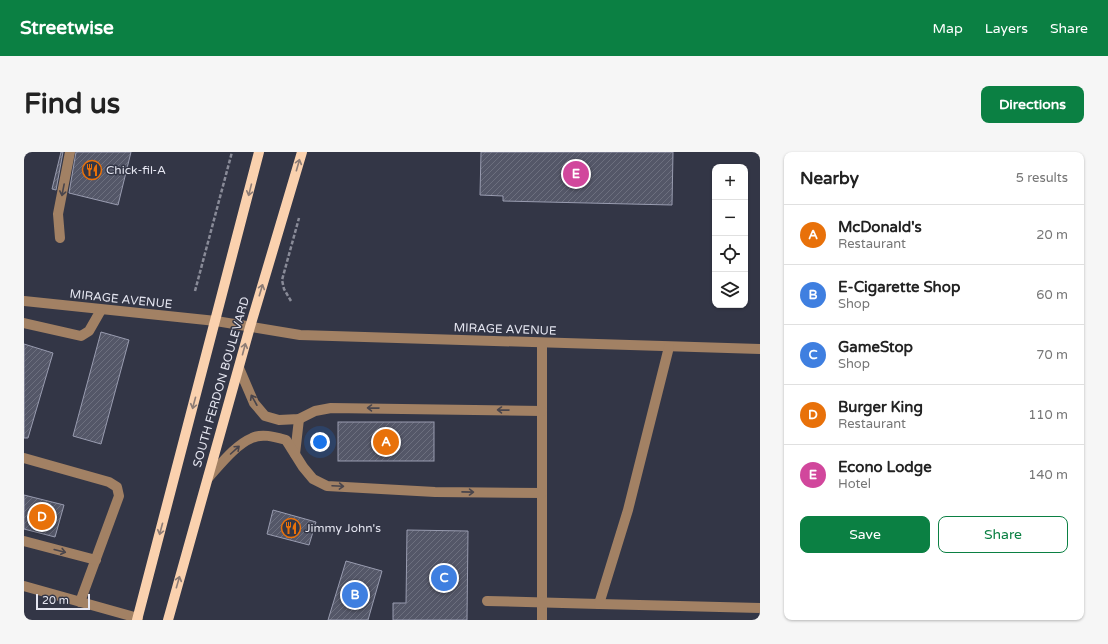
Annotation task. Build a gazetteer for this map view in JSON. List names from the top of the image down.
{
  "streets": {
    "main road": ["SOUTH FERDON BOULEVARD"],
    "street": ["MIRAGE AVENUE"]
  },
  "crossings": [
    ["MIRAGE AVENUE", "SOUTH FERDON BOULEVARD"]
  ],
  "places": {
    "restaurant": ["Chick-fil-A", "Jimmy John's"]
  },
  "scale_bar": "20 m",
  "page": {
    "header": "Streetwise",
    "nav": ["Map", "Layers", "Share"],
    "buttons": [
      "Directions",
      ["Save", "Share"]
    ],
    "title": "Find us",
    "heading": ["Nearby", "5 results"],
    "pins": [
      "E",
      "A",
      "D",
      "C",
      "B"
    ],
    "map_buttons": ["+", "−"],
    "list": [
      {
        "mark": "A",
        "name": "McDonald's",
        "note": "Restaurant",
        "value": "20 m"
      },
      {
        "mark": "B",
        "name": "E-Cigarette Shop",
        "note": "Shop",
        "value": "60 m"
      },
      {
        "mark": "C",
        "name": "GameStop",
        "note": "Shop",
        "value": "70 m"
      },
      {
        "mark": "D",
        "name": "Burger King",
        "note": "Restaurant",
        "value": "110 m"
      },
      {
        "mark": "E",
        "name": "Econo Lodge",
        "note": "Hotel",
        "value": "140 m"
      }
    ],
    "scale": "20 m"
  }
}
